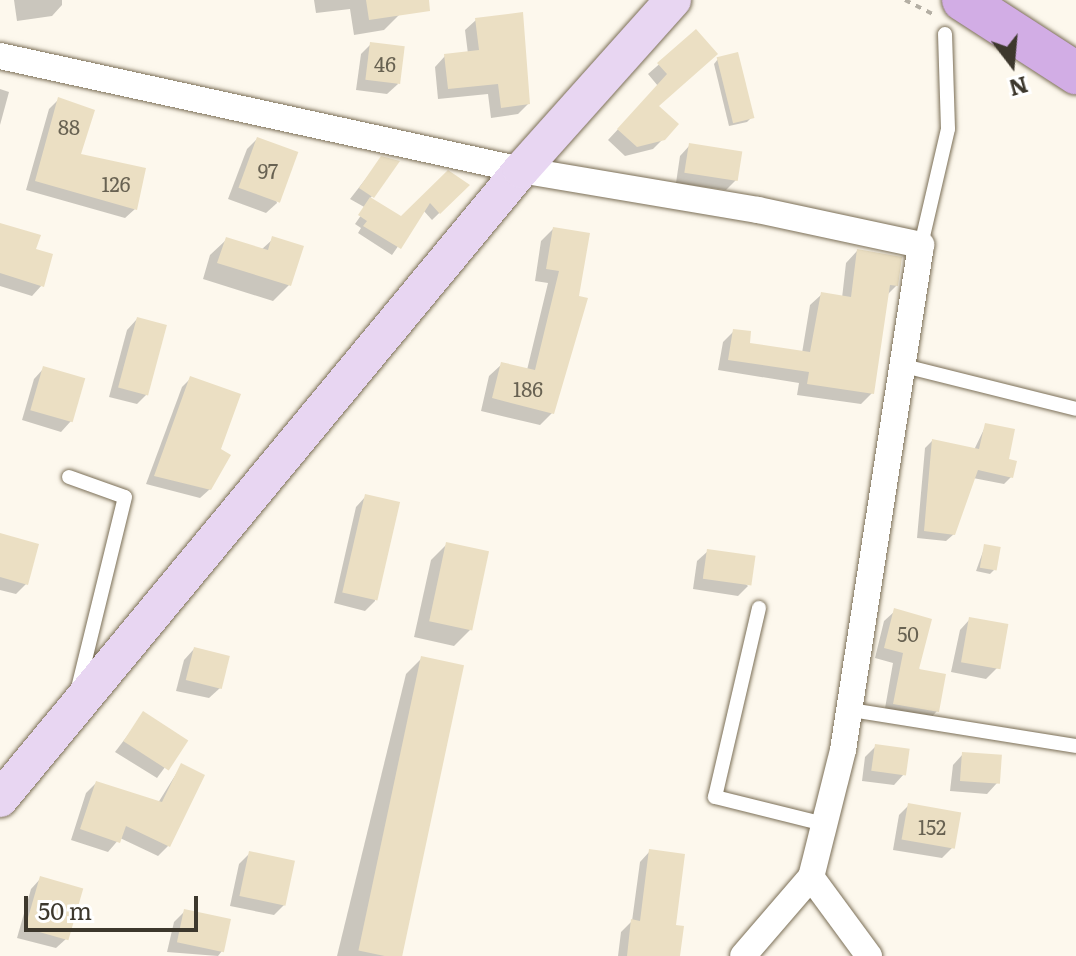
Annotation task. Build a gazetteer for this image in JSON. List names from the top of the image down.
{
  "house_numbers": [
    "46",
    "88",
    "97",
    "126",
    "186",
    "50",
    "152"
  ],
  "scale_bar": "50 m",
  "north": "bottom"
}
